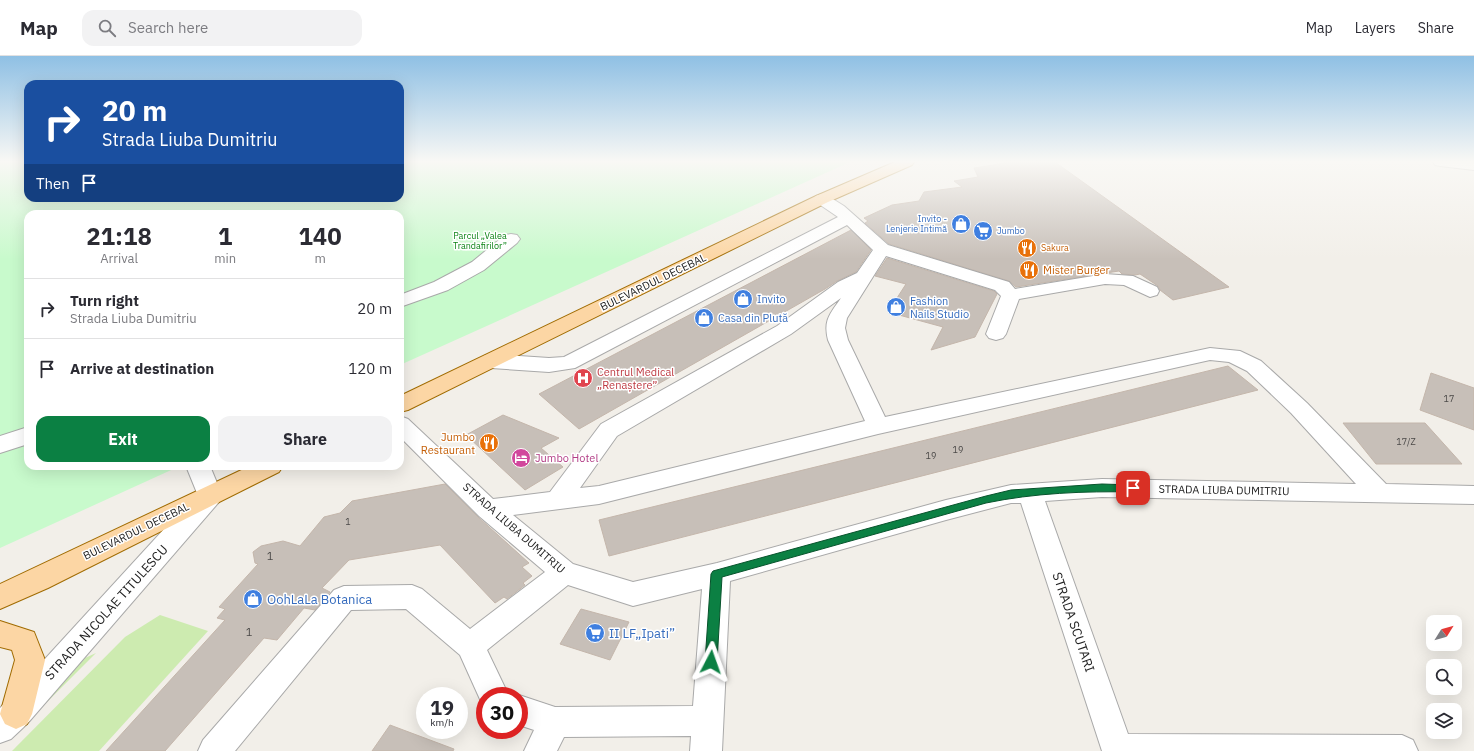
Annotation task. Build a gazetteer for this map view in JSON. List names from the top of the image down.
{
  "streets": {
    "main road": ["BULEVARDUL DECEBAL"],
    "street": ["STRADA LIUBA DUMITRIU", "STRADA NICOLAE TITULESCU", "STRADA SCUTARI"]
  },
  "crossings": [
    ["BULEVARDUL DECEBAL", "STRADA NICOLAE TITULESCU"],
    ["STRADA LIUBA DUMITRIU", "STRADA SCUTARI"]
  ],
  "parks": ["Parcul „Valea Trandafirilor”"],
  "places": {
    "shop": [
      "Invito - Lenjerie Intimă",
      "Invito",
      "Fashion Nails Studio",
      "Casa din Plută",
      "OohLaLa Botanica"
    ],
    "supermarket": ["Jumbo", "II LF„Ipati”"],
    "restaurant": ["Sakura", "Mister Burger", "Jumbo Restaurant"],
    "hospital": ["Centrul Medical „Renaștere”"],
    "hotel": ["Jumbo Hotel"]
  },
  "house_numbers": [
    "17",
    "17/Z",
    "19",
    "19",
    "1",
    "1",
    "1"
  ],
  "north": "top right",
  "page": {
    "header": "Map",
    "search": "Search here",
    "nav": ["Map", "Layers", "Share"],
    "turn": ["20 m", "Strada Liuba Dumitriu"],
    "then": "Then",
    "eta": [
      "21:18",
      "Arrival",
      "1",
      "min",
      "140",
      "m"
    ],
    "list": [
      {
        "name": "Turn right",
        "note": "Strada Liuba Dumitriu",
        "value": "20 m"
      },
      {
        "name": "Arrive at destination",
        "value": "120 m"
      }
    ],
    "buttons": ["Exit", "Share"],
    "speed": "19 km/h",
    "limit": "30"
  }
}
